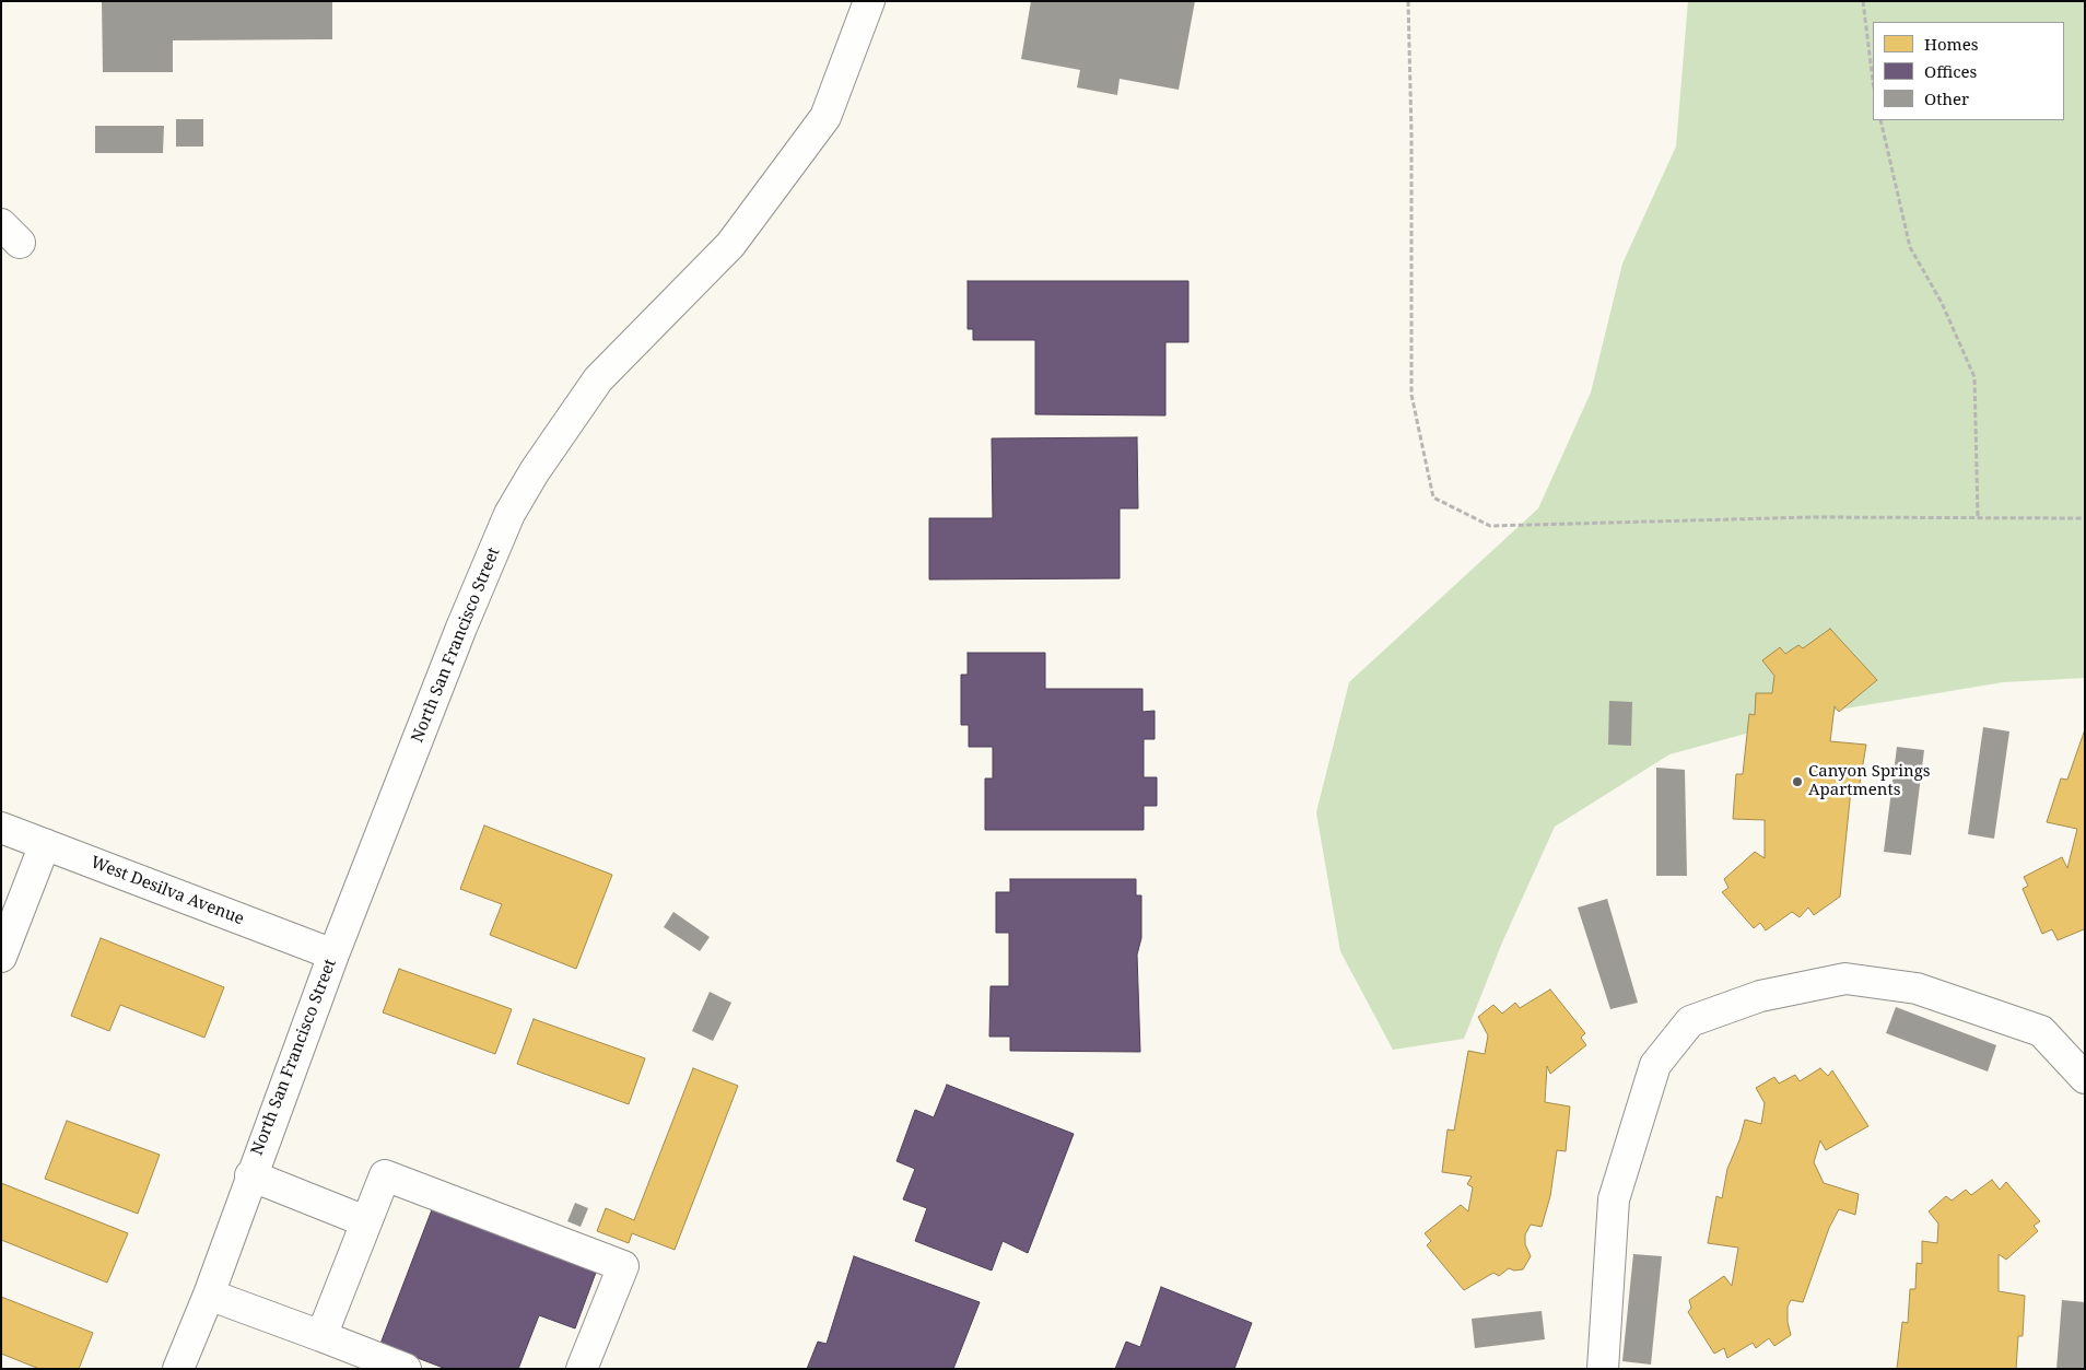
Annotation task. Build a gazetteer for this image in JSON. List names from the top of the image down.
{
  "streets": {
    "street": ["North San Francisco Street", "West Desilva Avenue"]
  },
  "crossings": [
    ["North San Francisco Street", "West Desilva Avenue"]
  ],
  "places": ["Canyon Springs Apartments"],
  "legend": ["Homes", "Offices", "Other"]
}
